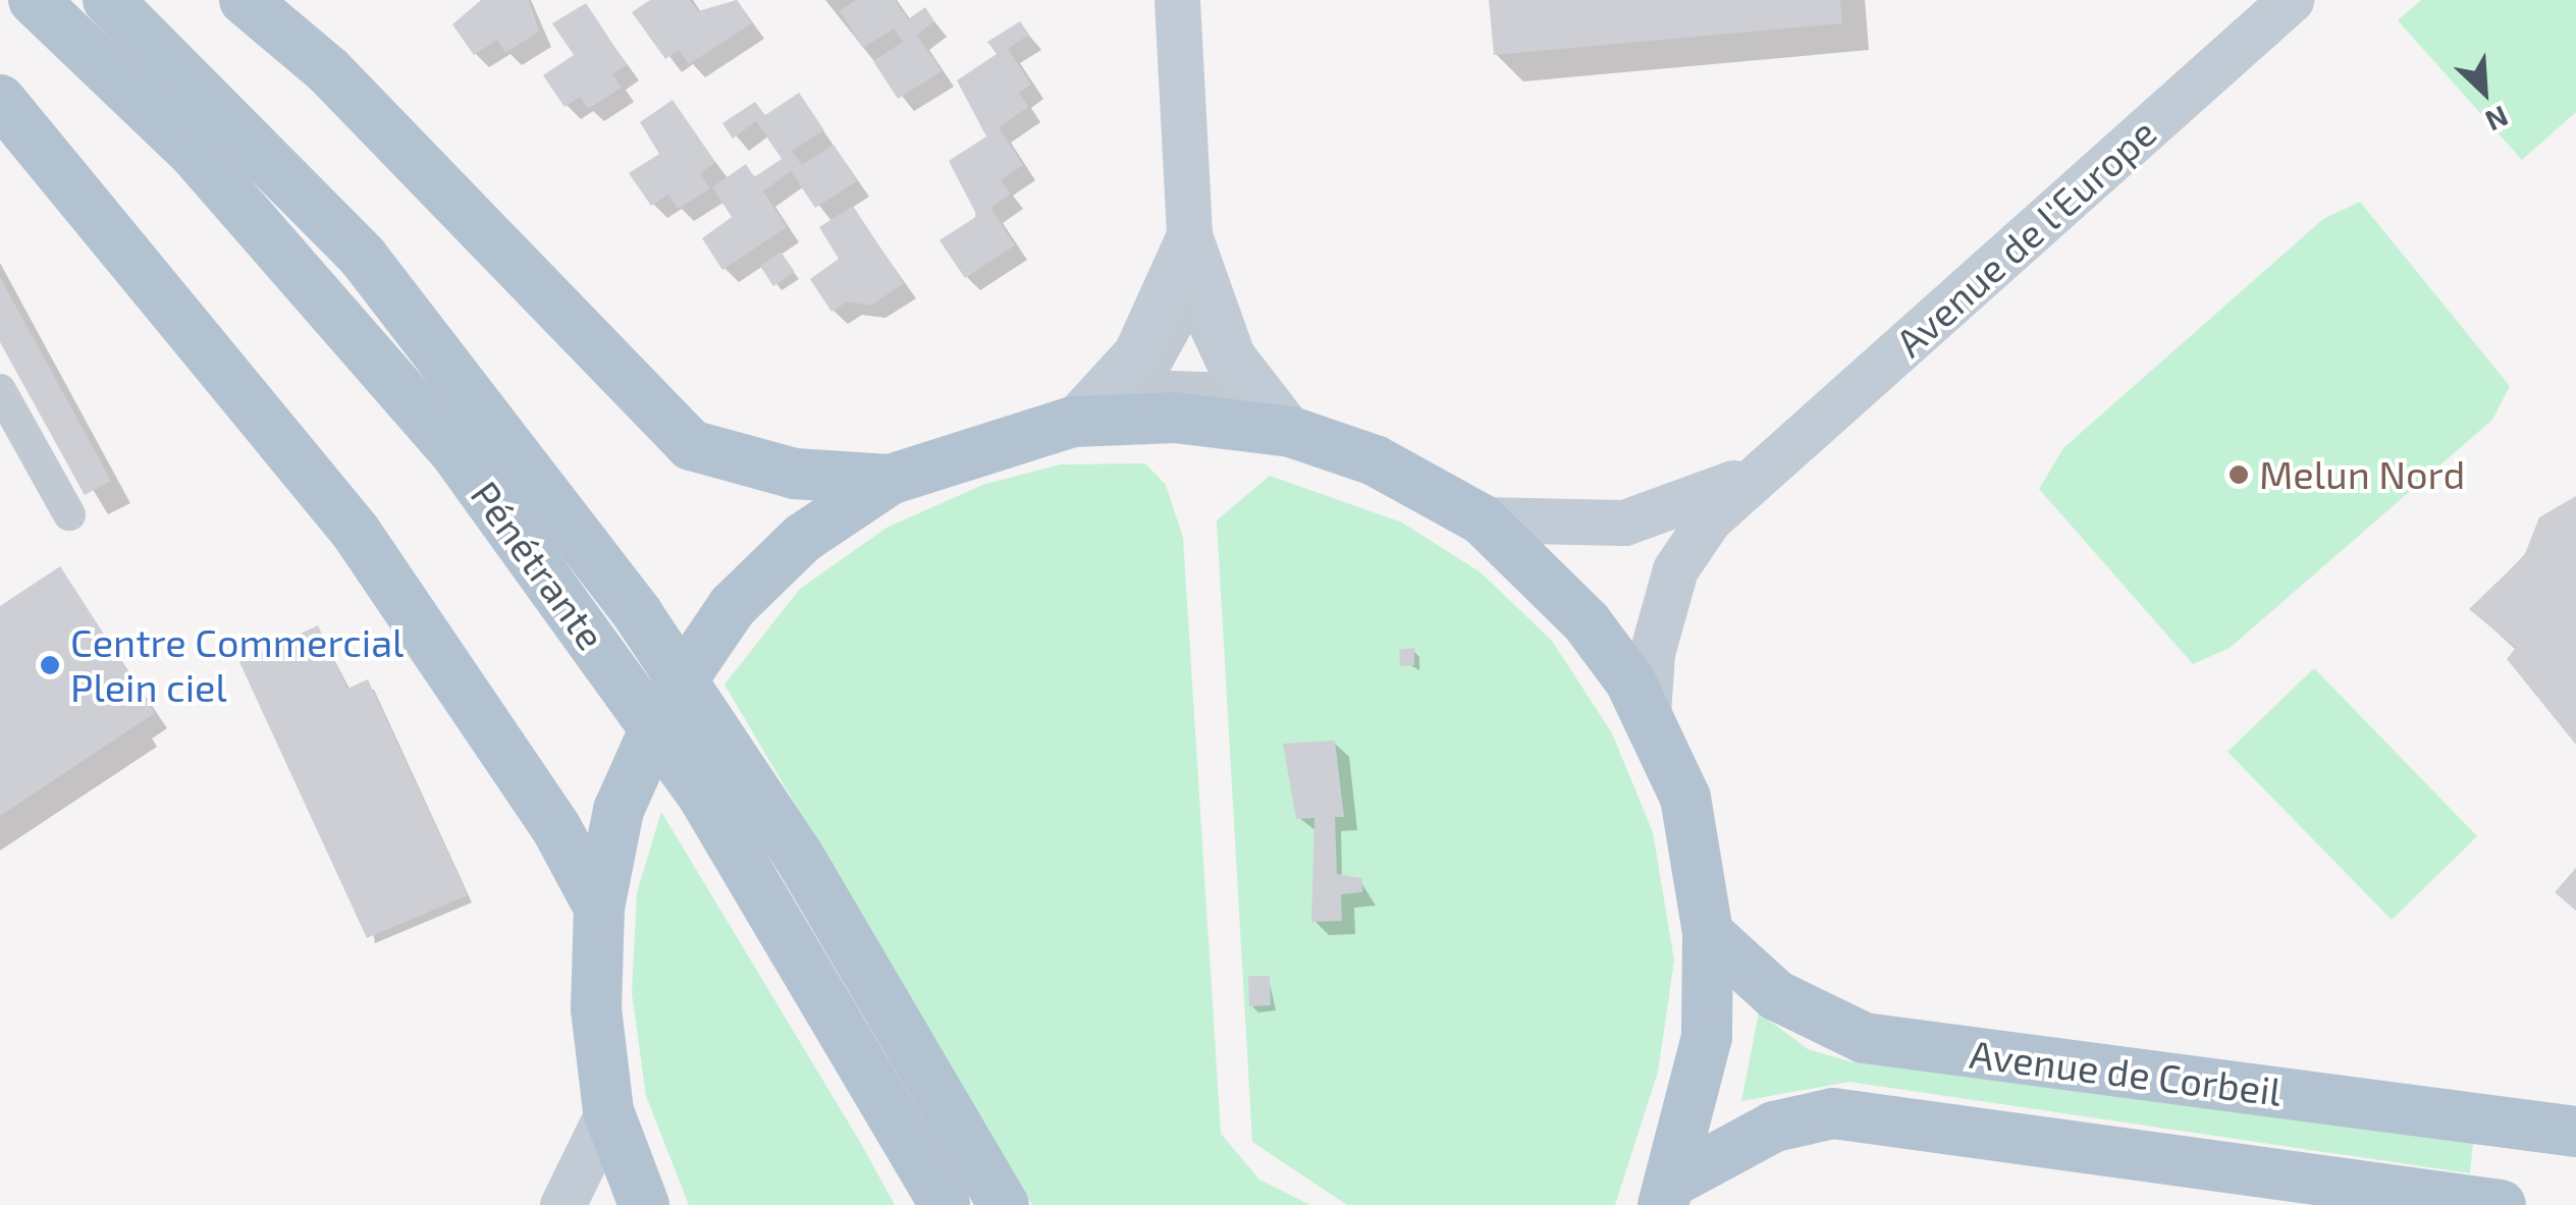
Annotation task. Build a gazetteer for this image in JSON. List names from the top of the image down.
{
  "streets": {
    "main road": ["Avenue de l'Europe", "Pénétrante", "Avenue de Corbeil"]
  },
  "places": ["Melun Nord", "Centre Commercial Plein ciel"],
  "north": "bottom right"
}
